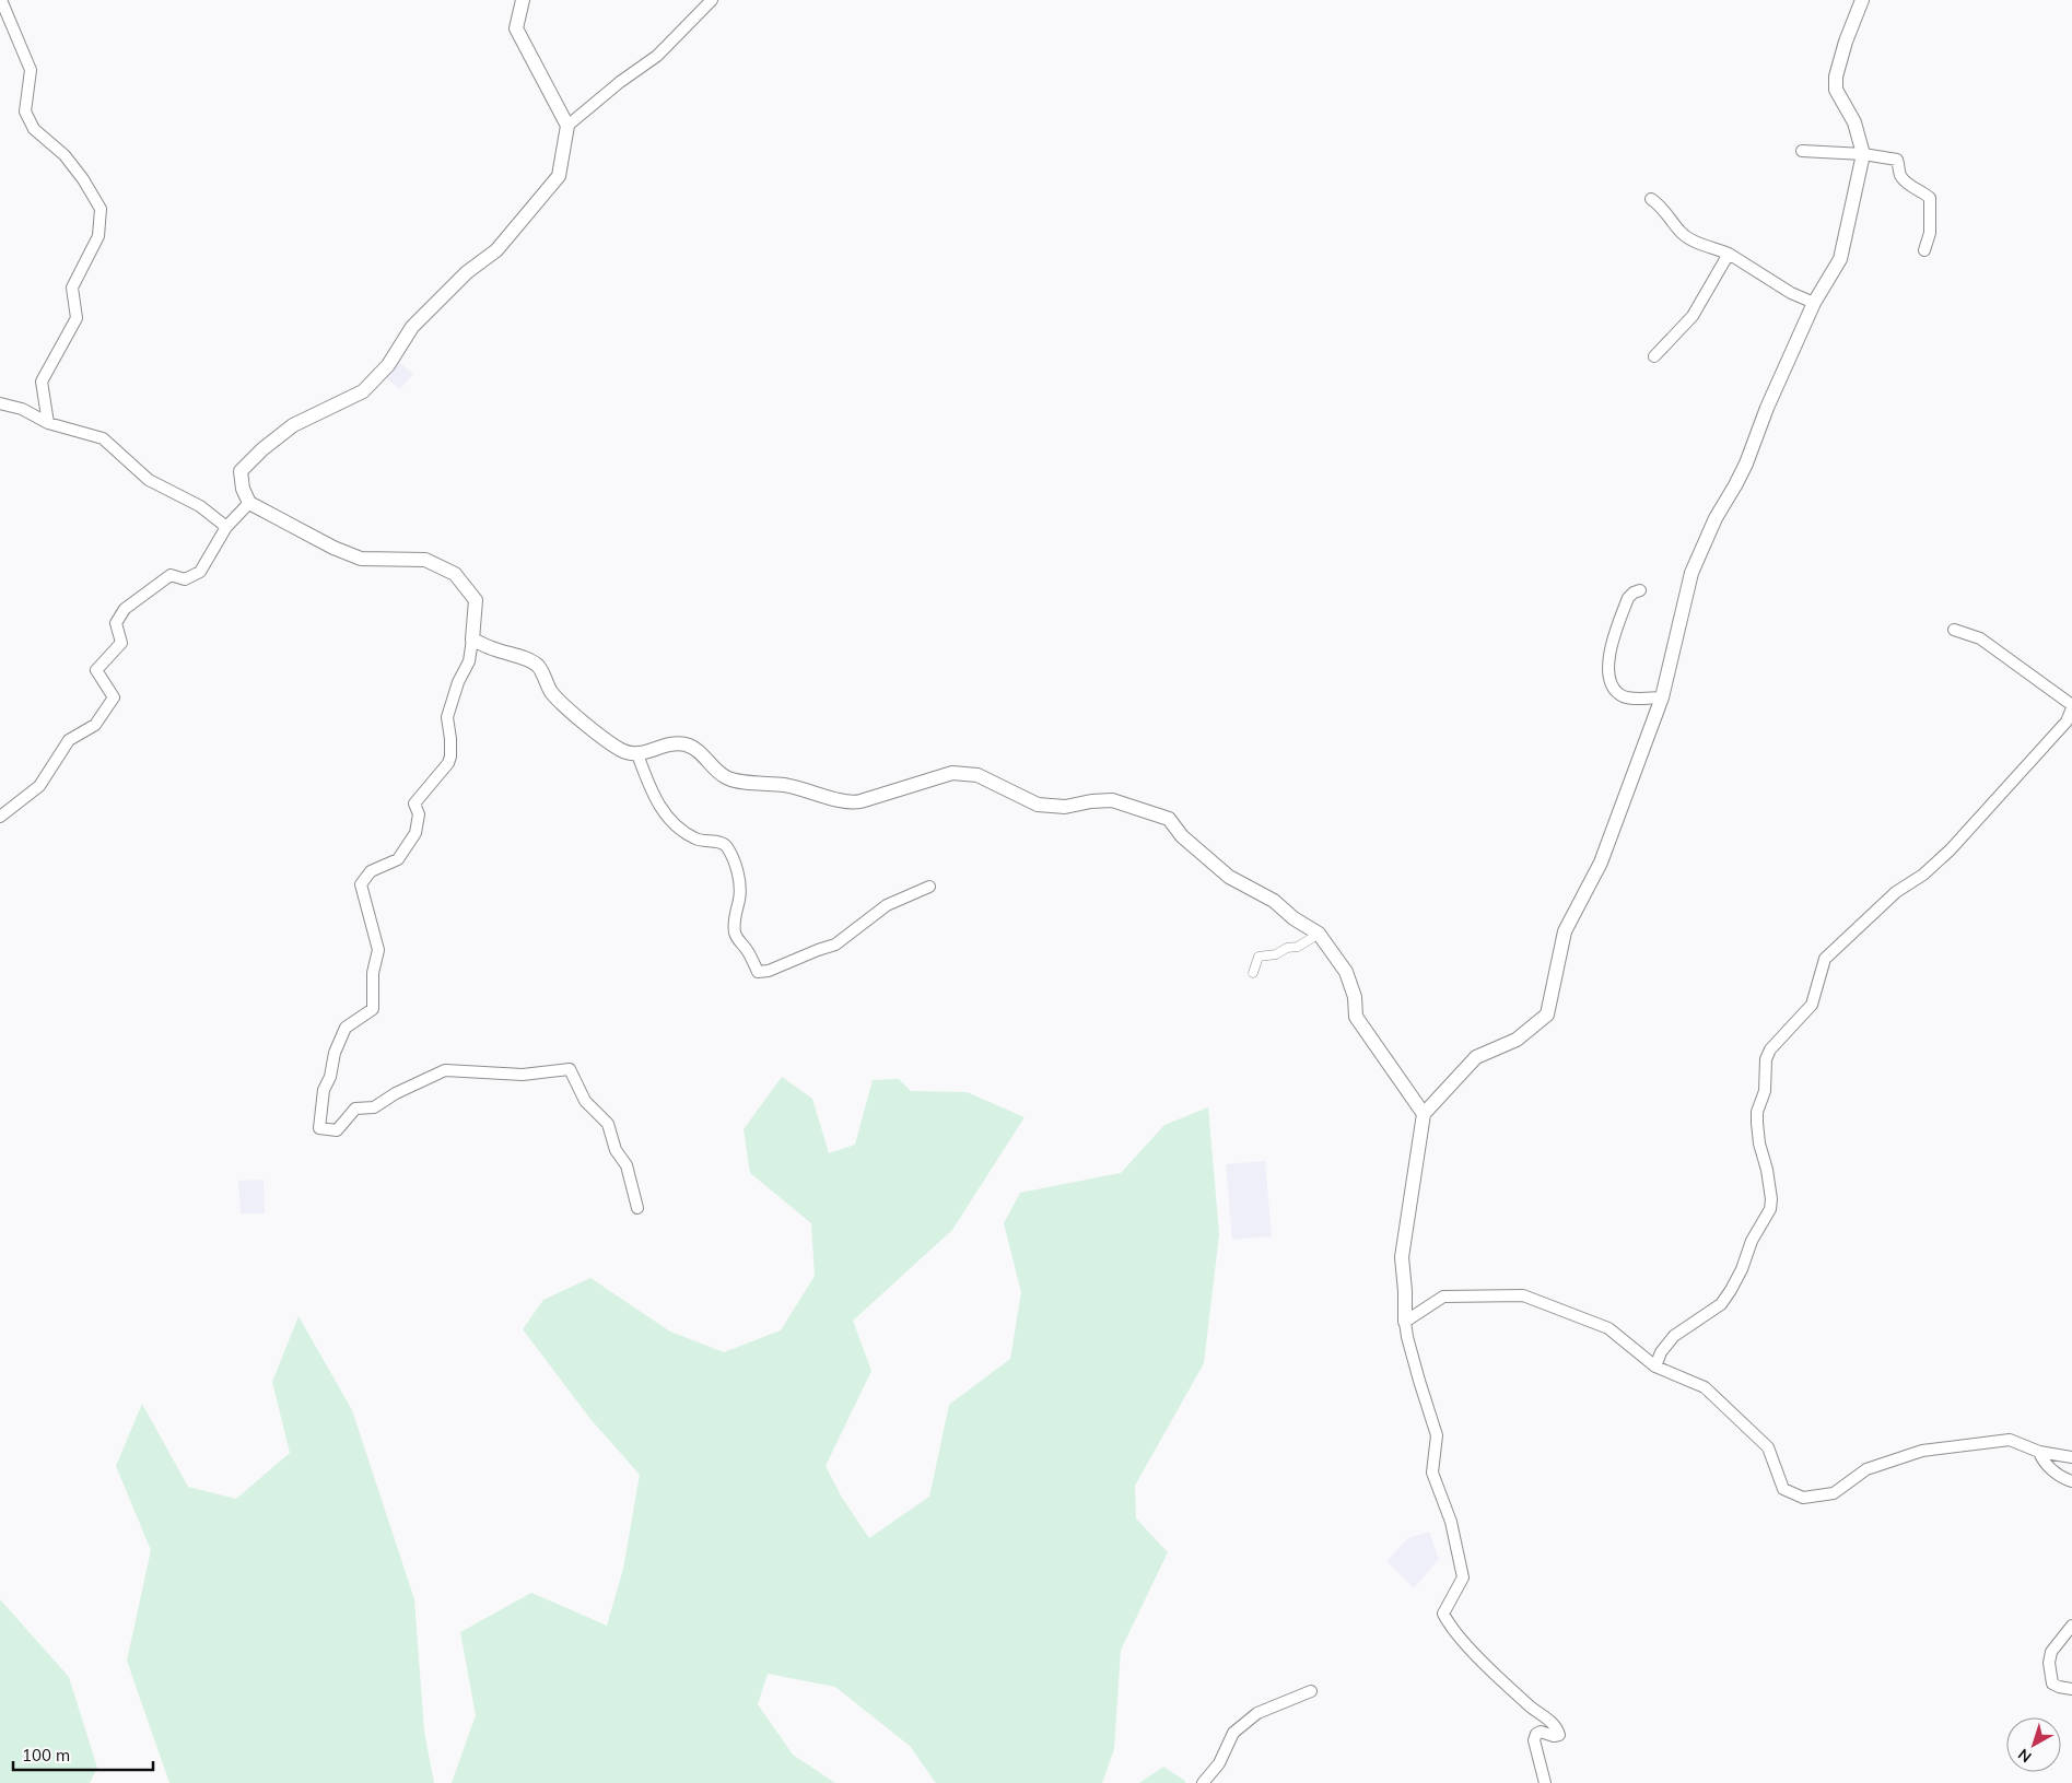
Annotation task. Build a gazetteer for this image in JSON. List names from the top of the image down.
{
  "scale_bar": "100 m",
  "north": "bottom left"
}
